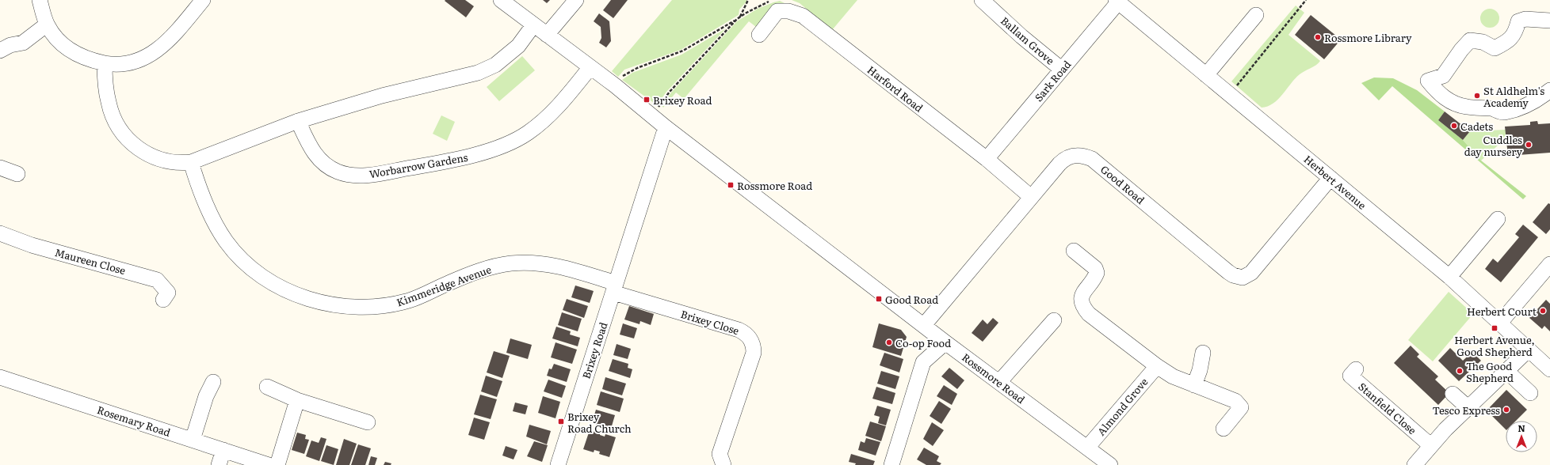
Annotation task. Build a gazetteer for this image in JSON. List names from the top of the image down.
{
  "streets": {
    "street": [
      "Ballam Grove",
      "Sark Road",
      "Harford Road",
      "Worbarrow Gardens",
      "Herbert Avenue",
      "Good Road",
      "Maureen Close",
      "Kimmeridge Avenue",
      "Brixey Close",
      "Brixey Road",
      "Rossmore Road",
      "Almond Grove",
      "Stanfield Close",
      "Rosemary Road"
    ]
  },
  "crossings": [
    ["Ballam Grove", "Sark Road"],
    ["Sark Road", "Harford Road"],
    ["Sark Road", "Herbert Avenue"],
    ["Harford Road", "Good Road"],
    ["Worbarrow Gardens", "Rossmore Road"],
    ["Herbert Avenue", "Good Road"],
    ["Good Road", "Rossmore Road"],
    ["Kimmeridge Avenue", "Brixey Close"],
    ["Kimmeridge Avenue", "Brixey Road"],
    ["Brixey Close", "Brixey Road"],
    ["Brixey Road", "Rossmore Road"],
    ["Rossmore Road", "Almond Grove"]
  ],
  "places": {
    "other": [
      "Rossmore Library",
      "St Aldhelm's Academy",
      "Cadets",
      "Cuddles day nursery",
      "Herbert Court",
      "Co-op Food",
      "The Good Shepherd",
      "Tesco Express"
    ],
    "transit": [
      "Brixey Road",
      "Rossmore Road",
      "Good Road",
      "Herbert Avenue, Good Shepherd",
      "Brixey Road Church"
    ]
  },
  "north": "top"
}
